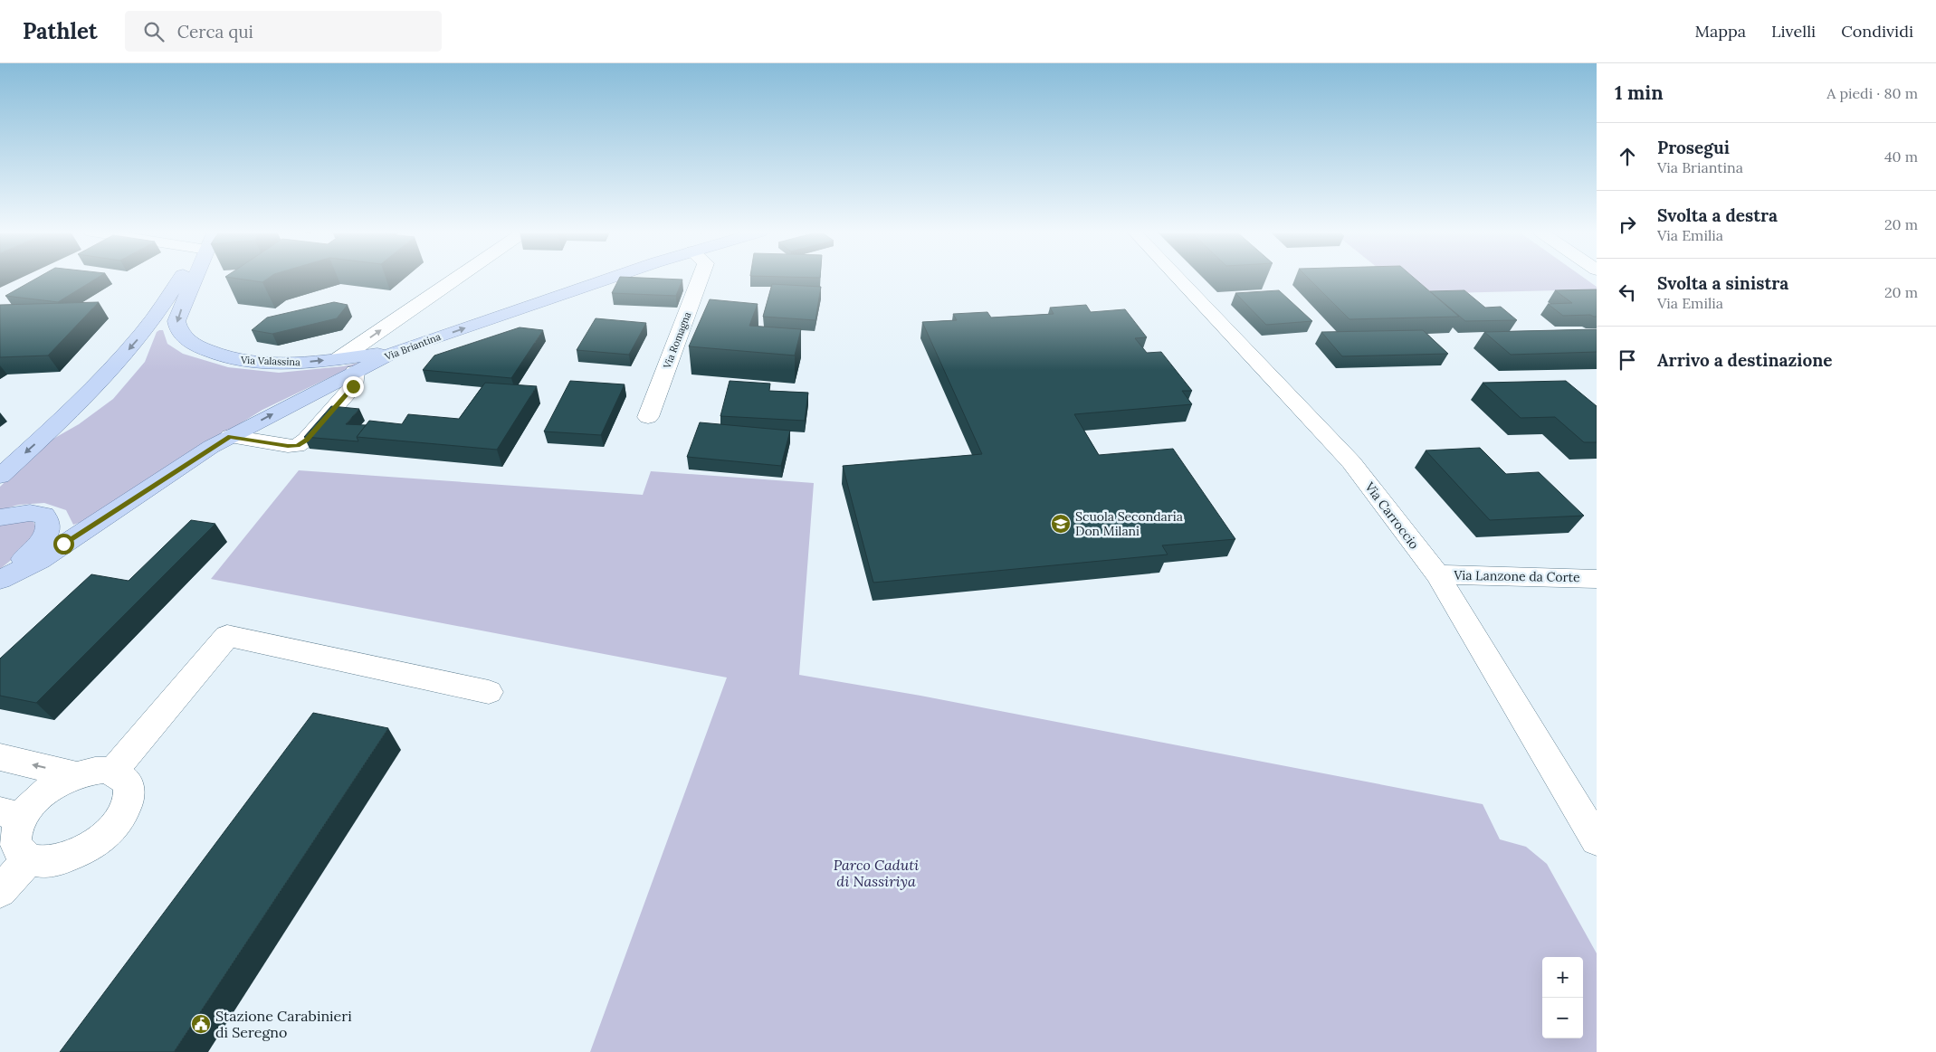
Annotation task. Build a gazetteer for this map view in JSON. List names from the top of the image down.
{
  "streets": {
    "main road": ["Via Briantina", "Via Valassina"],
    "street": ["Via Romagna", "Via Carroccio", "Via Lanzone da Corte"]
  },
  "crossings": [
    ["Via Briantina", "Via Valassina"],
    ["Via Carroccio", "Via Lanzone da Corte"]
  ],
  "one_way": ["Via Briantina"],
  "parks": ["Parco Caduti di Nassiriya"],
  "places": {
    "school or university": ["Scuola Secondaria Don Milani"],
    "public building": ["Stazione Carabinieri di Seregno"]
  },
  "page": {
    "header": "Pathlet",
    "search": "Cerca qui",
    "nav": ["Mappa", "Livelli", "Condividi"],
    "heading": ["1 min", "A piedi · 80 m"],
    "list": [
      ["Prosegui", "Via Briantina", "40 m"],
      ["Svolta a destra", "Via Emilia", "20 m"],
      ["Svolta a sinistra", "Via Emilia", "20 m"],
      "Arrivo a destinazione"
    ],
    "map_buttons": ["+", "−"]
  }
}
